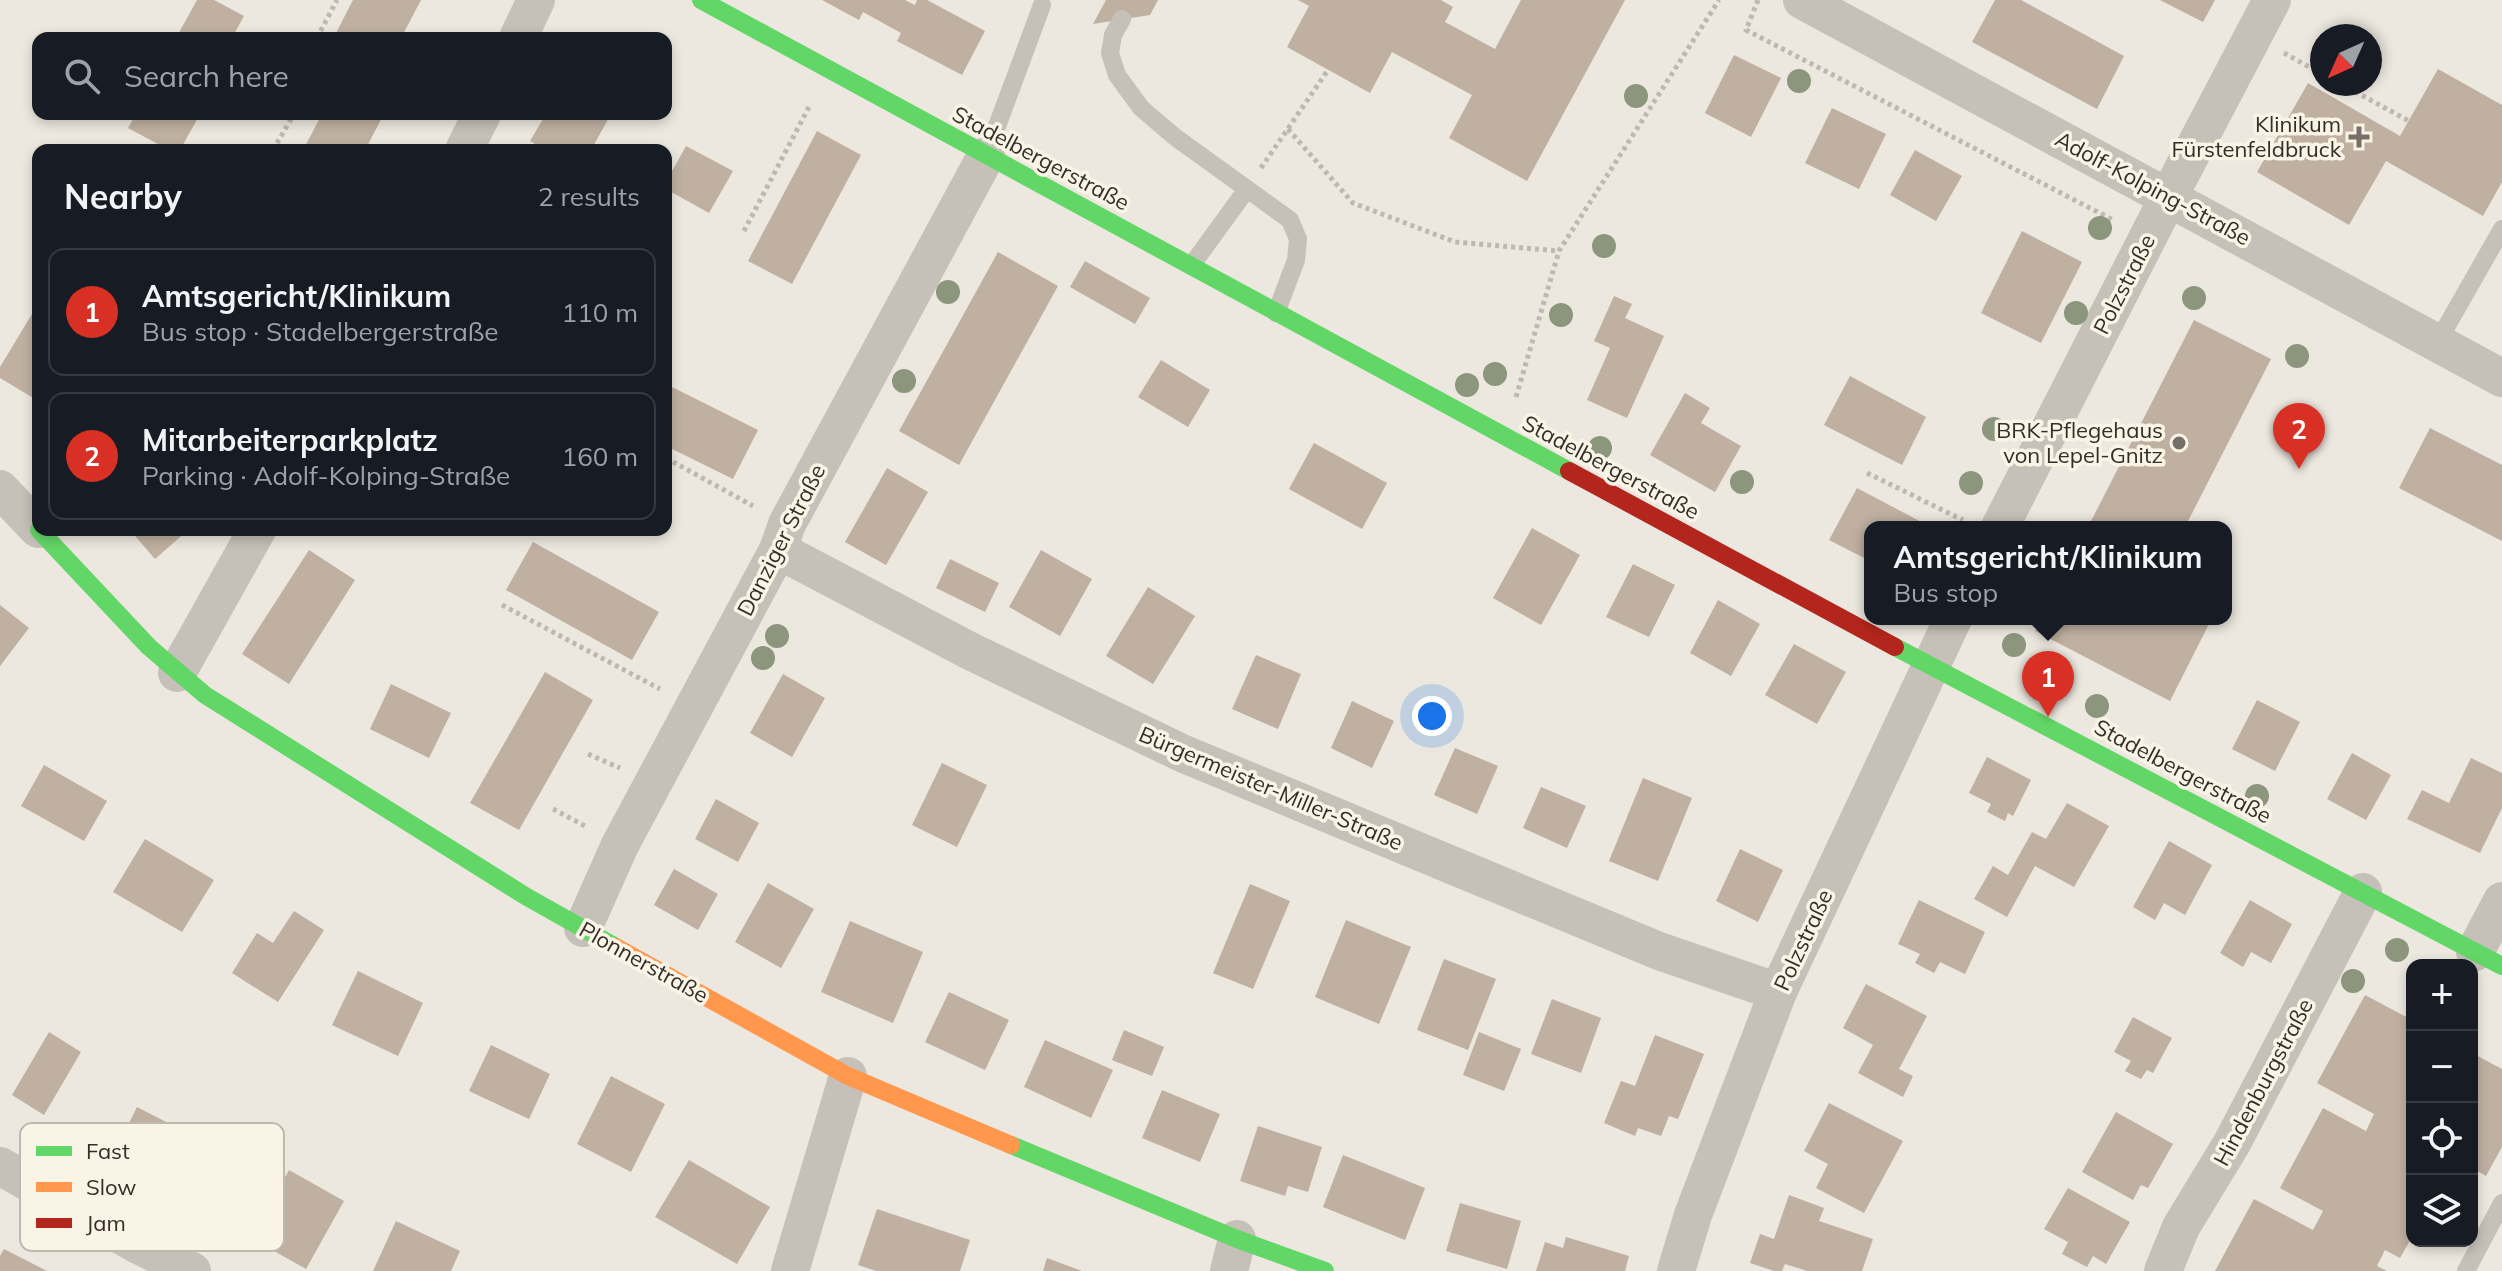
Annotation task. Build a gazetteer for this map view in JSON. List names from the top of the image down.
{
  "streets": {
    "street": [
      "Stadelbergerstraße",
      "Adolf-Kolping-Straße",
      "Polzstraße",
      "Danziger Straße",
      "Bürgermeister-Miller-Straße",
      "Plonnerstraße",
      "Hindenburgstraße"
    ]
  },
  "crossings": [
    ["Stadelbergerstraße", "Polzstraße"],
    ["Stadelbergerstraße", "Danziger Straße"],
    ["Stadelbergerstraße", "Hindenburgstraße"],
    ["Adolf-Kolping-Straße", "Polzstraße"],
    ["Polzstraße", "Bürgermeister-Miller-Straße"],
    ["Danziger Straße", "Bürgermeister-Miller-Straße"],
    ["Danziger Straße", "Plonnerstraße"]
  ],
  "places": {
    "health": ["Klinikum Fürstenfeldbruck"],
    "other": ["BRK-Pflegehaus von Lepel-Gnitz"]
  },
  "legend": ["Fast", "Slow", "Jam"],
  "north": "bottom left",
  "page": {
    "search": "Search here",
    "heading": ["Nearby", "2 results"],
    "list": [
      {
        "mark": "1",
        "name": "Amtsgericht/Klinikum",
        "note": "Bus stop · Stadelbergerstraße",
        "value": "110 m"
      },
      {
        "mark": "2",
        "name": "Mitarbeiterparkplatz",
        "note": "Parking · Adolf-Kolping-Straße",
        "value": "160 m"
      }
    ],
    "pins": ["2", "1"],
    "popup": ["Amtsgericht/Klinikum", "Bus stop"],
    "map_buttons": ["+", "−"]
  }
}
